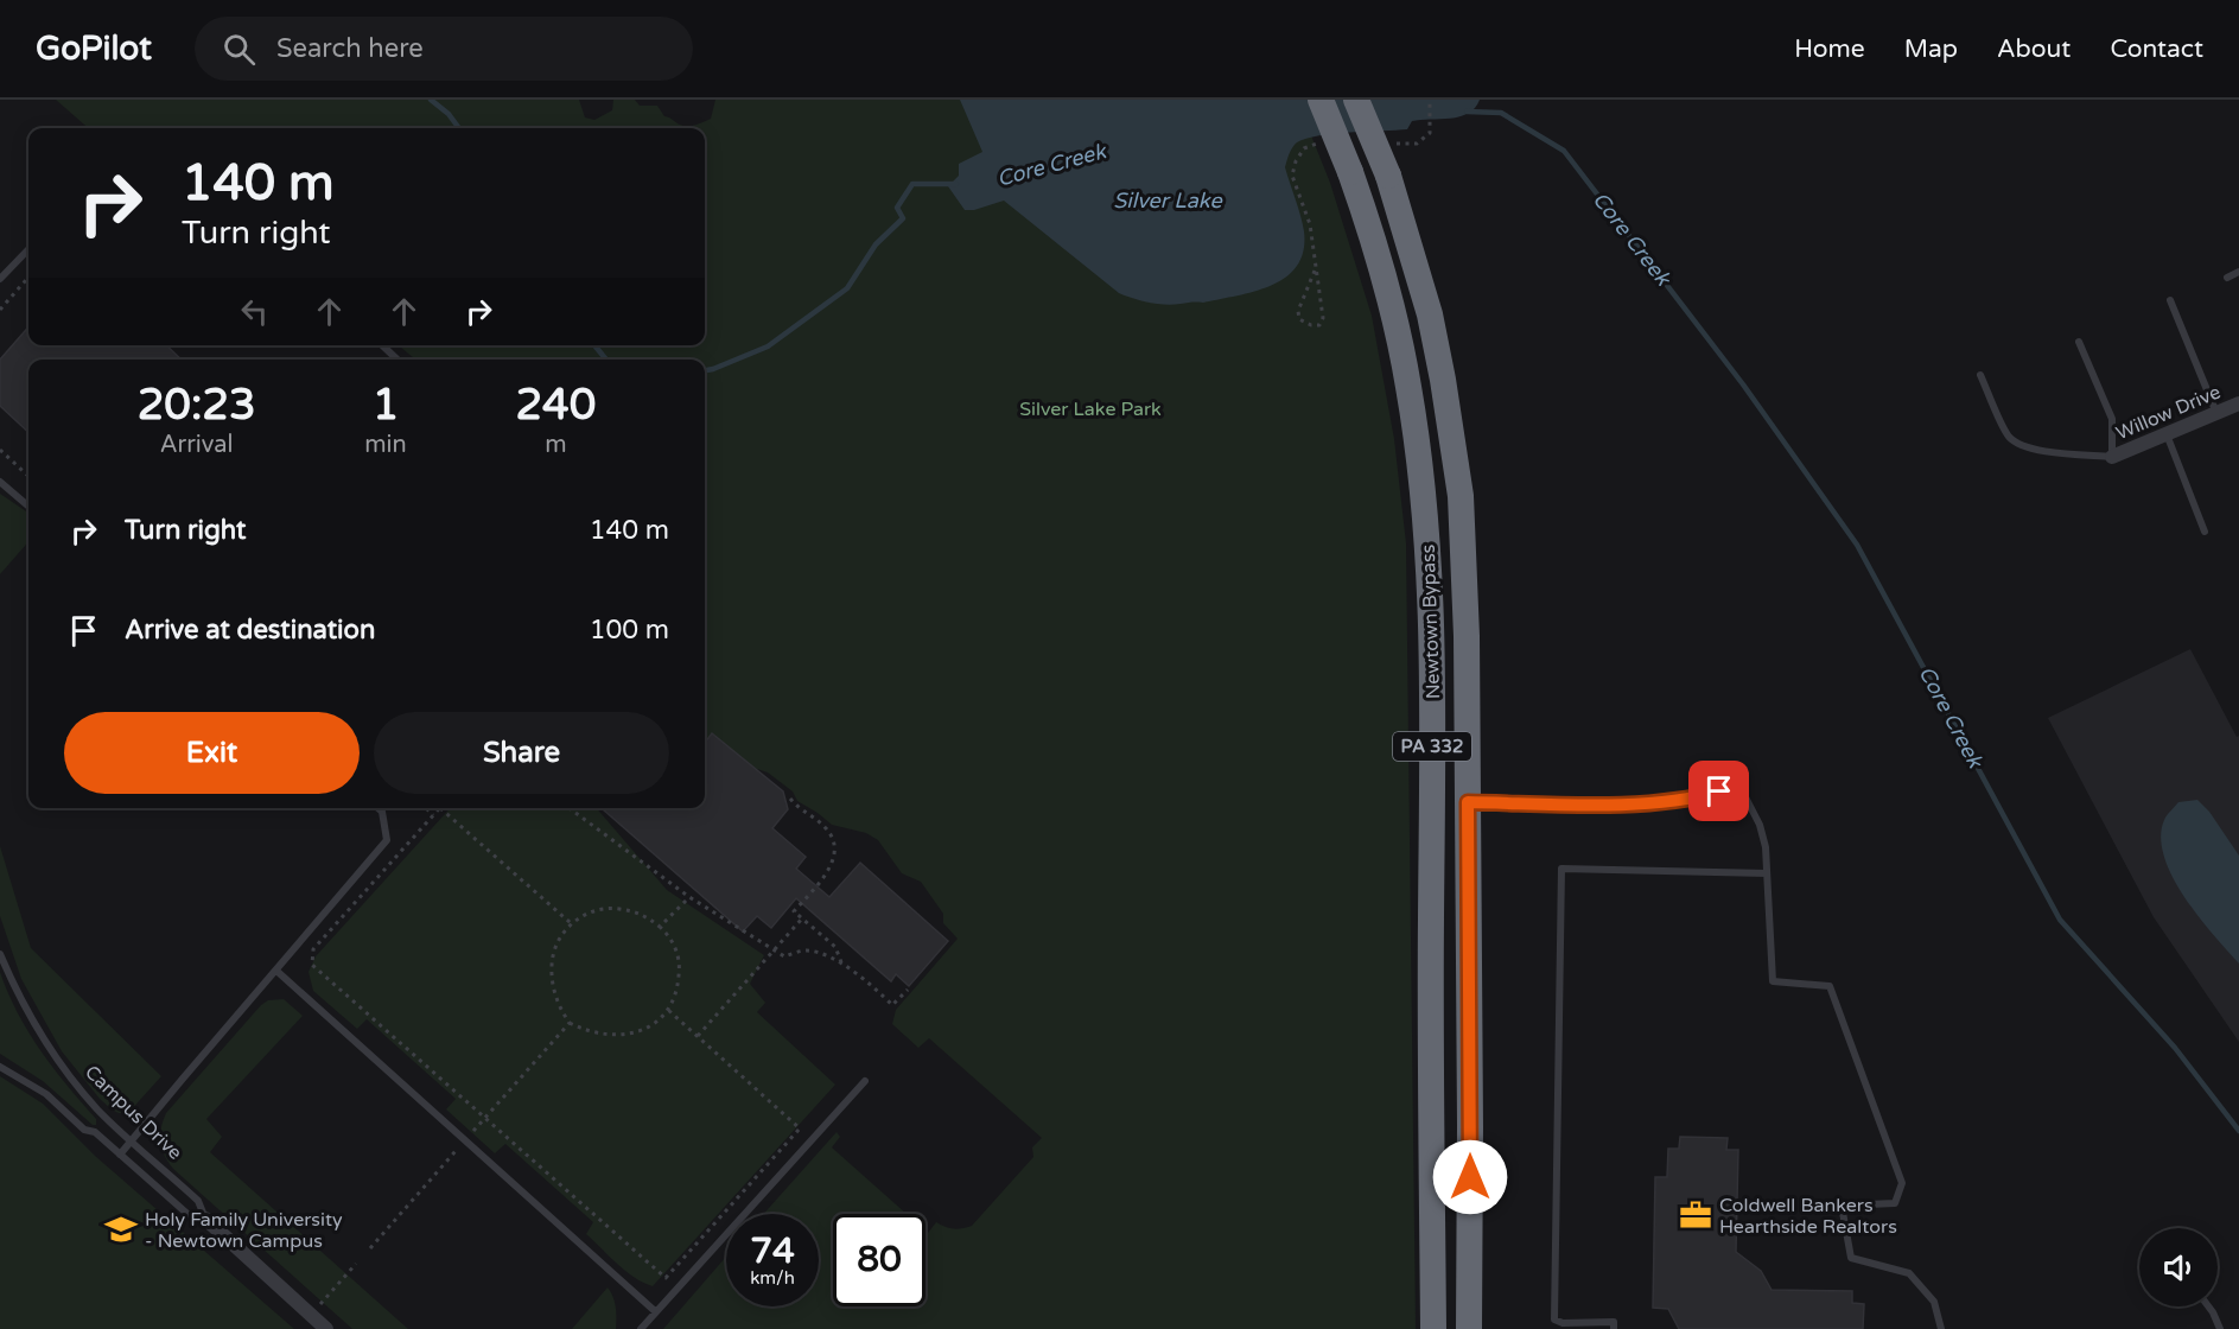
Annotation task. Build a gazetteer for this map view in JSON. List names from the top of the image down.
{
  "streets": {
    "highway": ["Newtown Bypass", "PA 332"],
    "street": ["Willow Drive", "Campus Drive"]
  },
  "water": ["Core Creek", "Silver Lake"],
  "parks": ["Silver Lake Park"],
  "places": {
    "office": ["Coldwell Bankers Hearthside Realtors"],
    "school or university": ["Holy Family University - Newtown Campus"]
  },
  "page": {
    "header": "GoPilot",
    "search": "Search here",
    "nav": [
      "Home",
      "Map",
      "About",
      "Contact"
    ],
    "turn": ["140 m", "Turn right"],
    "eta": [
      "20:23",
      "Arrival",
      "1",
      "min",
      "240",
      "m"
    ],
    "list": [
      {
        "name": "Turn right",
        "value": "140 m"
      },
      {
        "name": "Arrive at destination",
        "value": "100 m"
      }
    ],
    "buttons": ["Exit", "Share"],
    "speed": "74 km/h",
    "limit": "80"
  }
}
